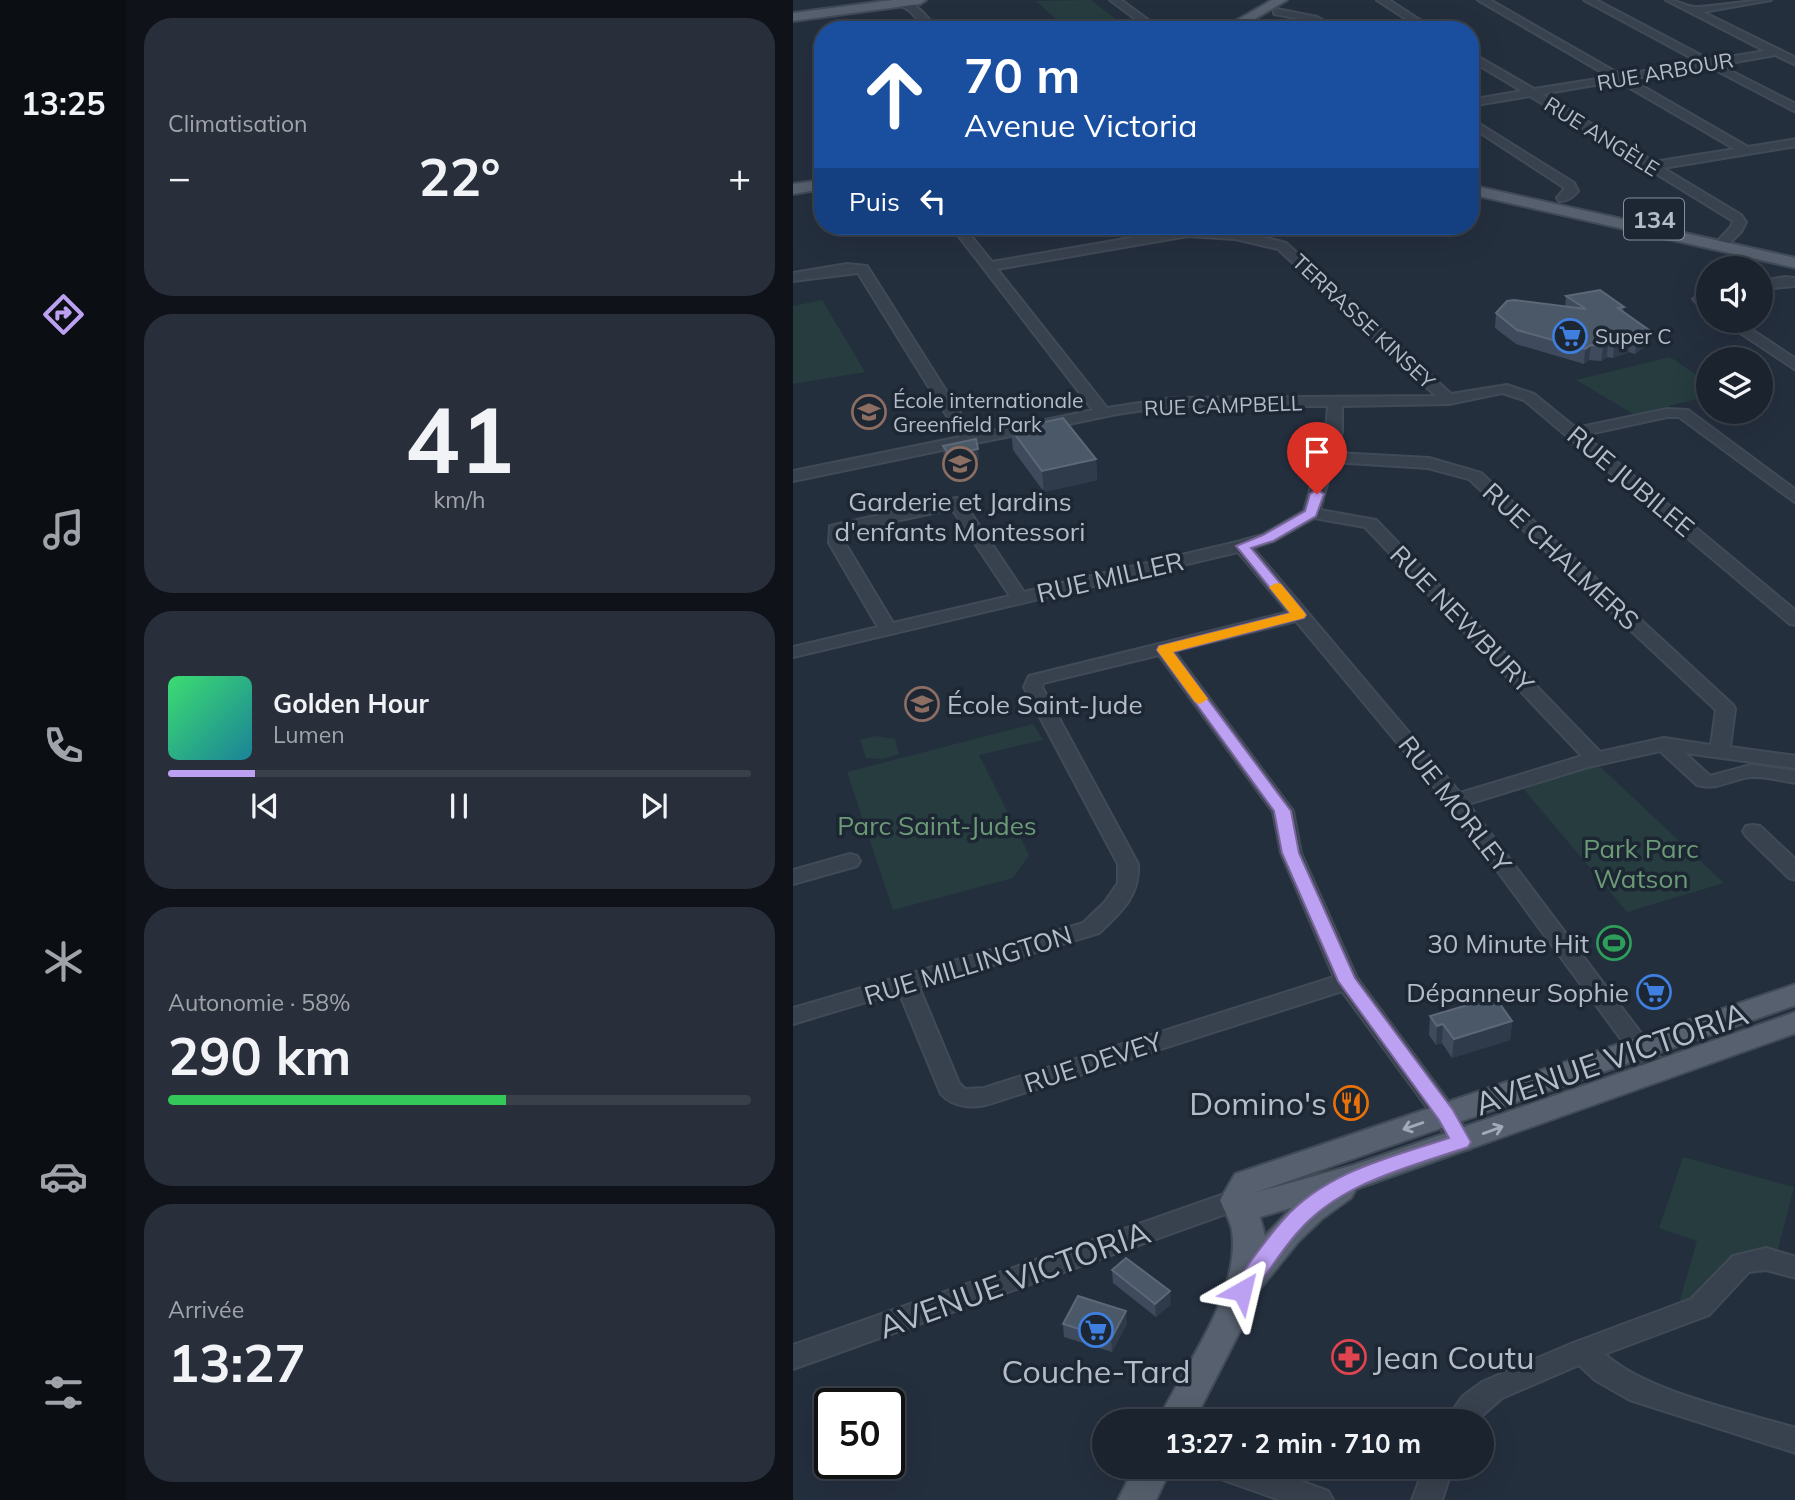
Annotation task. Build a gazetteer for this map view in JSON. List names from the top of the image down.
{
  "streets": {
    "main road": ["134", "AVENUE VICTORIA"],
    "street": [
      "RUE ARBOUR",
      "RUE ANGÈLE",
      "TERRASSE KINSEY",
      "RUE CAMPBELL",
      "RUE JUBILEE",
      "RUE CHALMERS",
      "RUE MILLER",
      "RUE NEWBURY",
      "RUE MORLEY",
      "RUE MILLINGTON",
      "RUE DEVEY"
    ]
  },
  "crossings": [
    ["RUE ARBOUR", "RUE ANGÈLE"],
    ["RUE ANGÈLE", "134"],
    ["TERRASSE KINSEY", "RUE CAMPBELL"],
    ["TERRASSE KINSEY", "RUE JUBILEE"],
    ["RUE CAMPBELL", "RUE JUBILEE"],
    ["RUE MILLER", "RUE NEWBURY"],
    ["RUE MILLER", "RUE MORLEY"],
    ["RUE MORLEY", "RUE MILLINGTON"],
    ["RUE MORLEY", "AVENUE VICTORIA"],
    ["RUE MILLINGTON", "RUE DEVEY"]
  ],
  "parks": ["Parc Saint-Judes", "Park Parc Watson"],
  "places": {
    "supermarket": ["Super C", "Dépanneur Sophie", "Couche-Tard"],
    "school or university": ["École internationale Greenfield Park", "Garderie et Jardins d'enfants Montessori", "École Saint-Jude"],
    "sports": ["30 Minute Hit"],
    "restaurant": ["Domino's"],
    "pharmacy": ["Jean Coutu"]
  },
  "page": {
    "tabs": "13:25",
    "tile": [
      "Climatisation",
      ["41", "km/h"],
      ["Autonomie · 58%", "290 km"],
      ["Arrivée", "13:27"]
    ],
    "turn": ["70 m", "Avenue Victoria"],
    "heat": ["−", "22°", "+"],
    "then": "Puis",
    "song": ["Golden Hour", "Lumen"],
    "limit": "50",
    "trip": "13:27 · 2 min · 710 m"
  }
}
